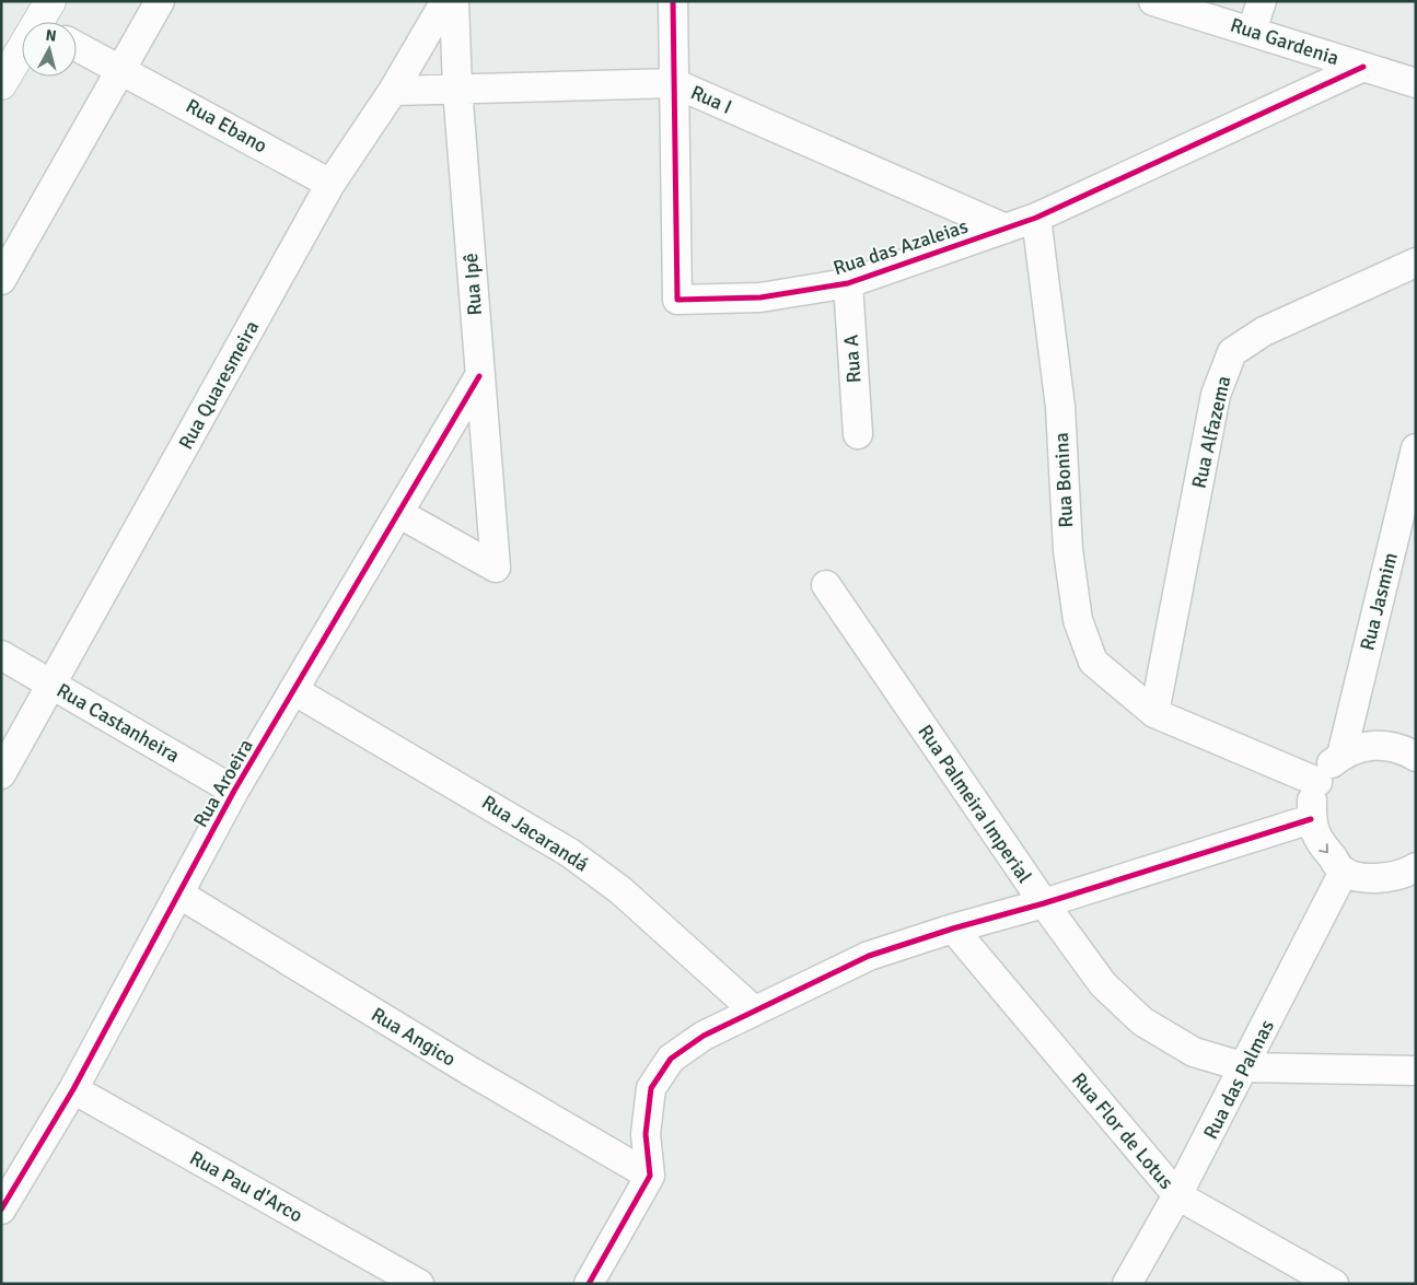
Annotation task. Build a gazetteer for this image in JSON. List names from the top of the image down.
{
  "streets": {
    "street": [
      "Rua Gardenia",
      "Rua I",
      "Rua Ebano",
      "Rua das Azaleias",
      "Rua Ipê",
      "Rua A",
      "Rua Quaresmeira",
      "Rua Alfazema",
      "Rua Bonina",
      "Rua Jasmim",
      "Rua Castanheira",
      "Rua Aroeira",
      "Rua Palmeira Imperial",
      "Rua Jacarandá",
      "Rua Angico",
      "Rua das Palmas",
      "Rua Flor de Lotus",
      "Rua Pau d'Arco"
    ]
  },
  "crossings": [
    ["Rua Gardenia", "Rua das Azaleias"],
    ["Rua I", "Rua das Azaleias"],
    ["Rua I", "Rua Ipê"],
    ["Rua I", "Rua Quaresmeira"],
    ["Rua Ebano", "Rua Quaresmeira"],
    ["Rua das Azaleias", "Rua A"],
    ["Rua das Azaleias", "Rua Bonina"],
    ["Rua Ipê", "Rua Aroeira"],
    ["Rua Quaresmeira", "Rua Castanheira"],
    ["Rua Alfazema", "Rua Bonina"],
    ["Rua Castanheira", "Rua Aroeira"],
    ["Rua Aroeira", "Rua Jacarandá"],
    ["Rua Aroeira", "Rua Angico"],
    ["Rua Aroeira", "Rua Pau d'Arco"],
    ["Rua Palmeira Imperial", "Rua das Palmas"],
    ["Rua das Palmas", "Rua Flor de Lotus"]
  ],
  "north": "top"
}
